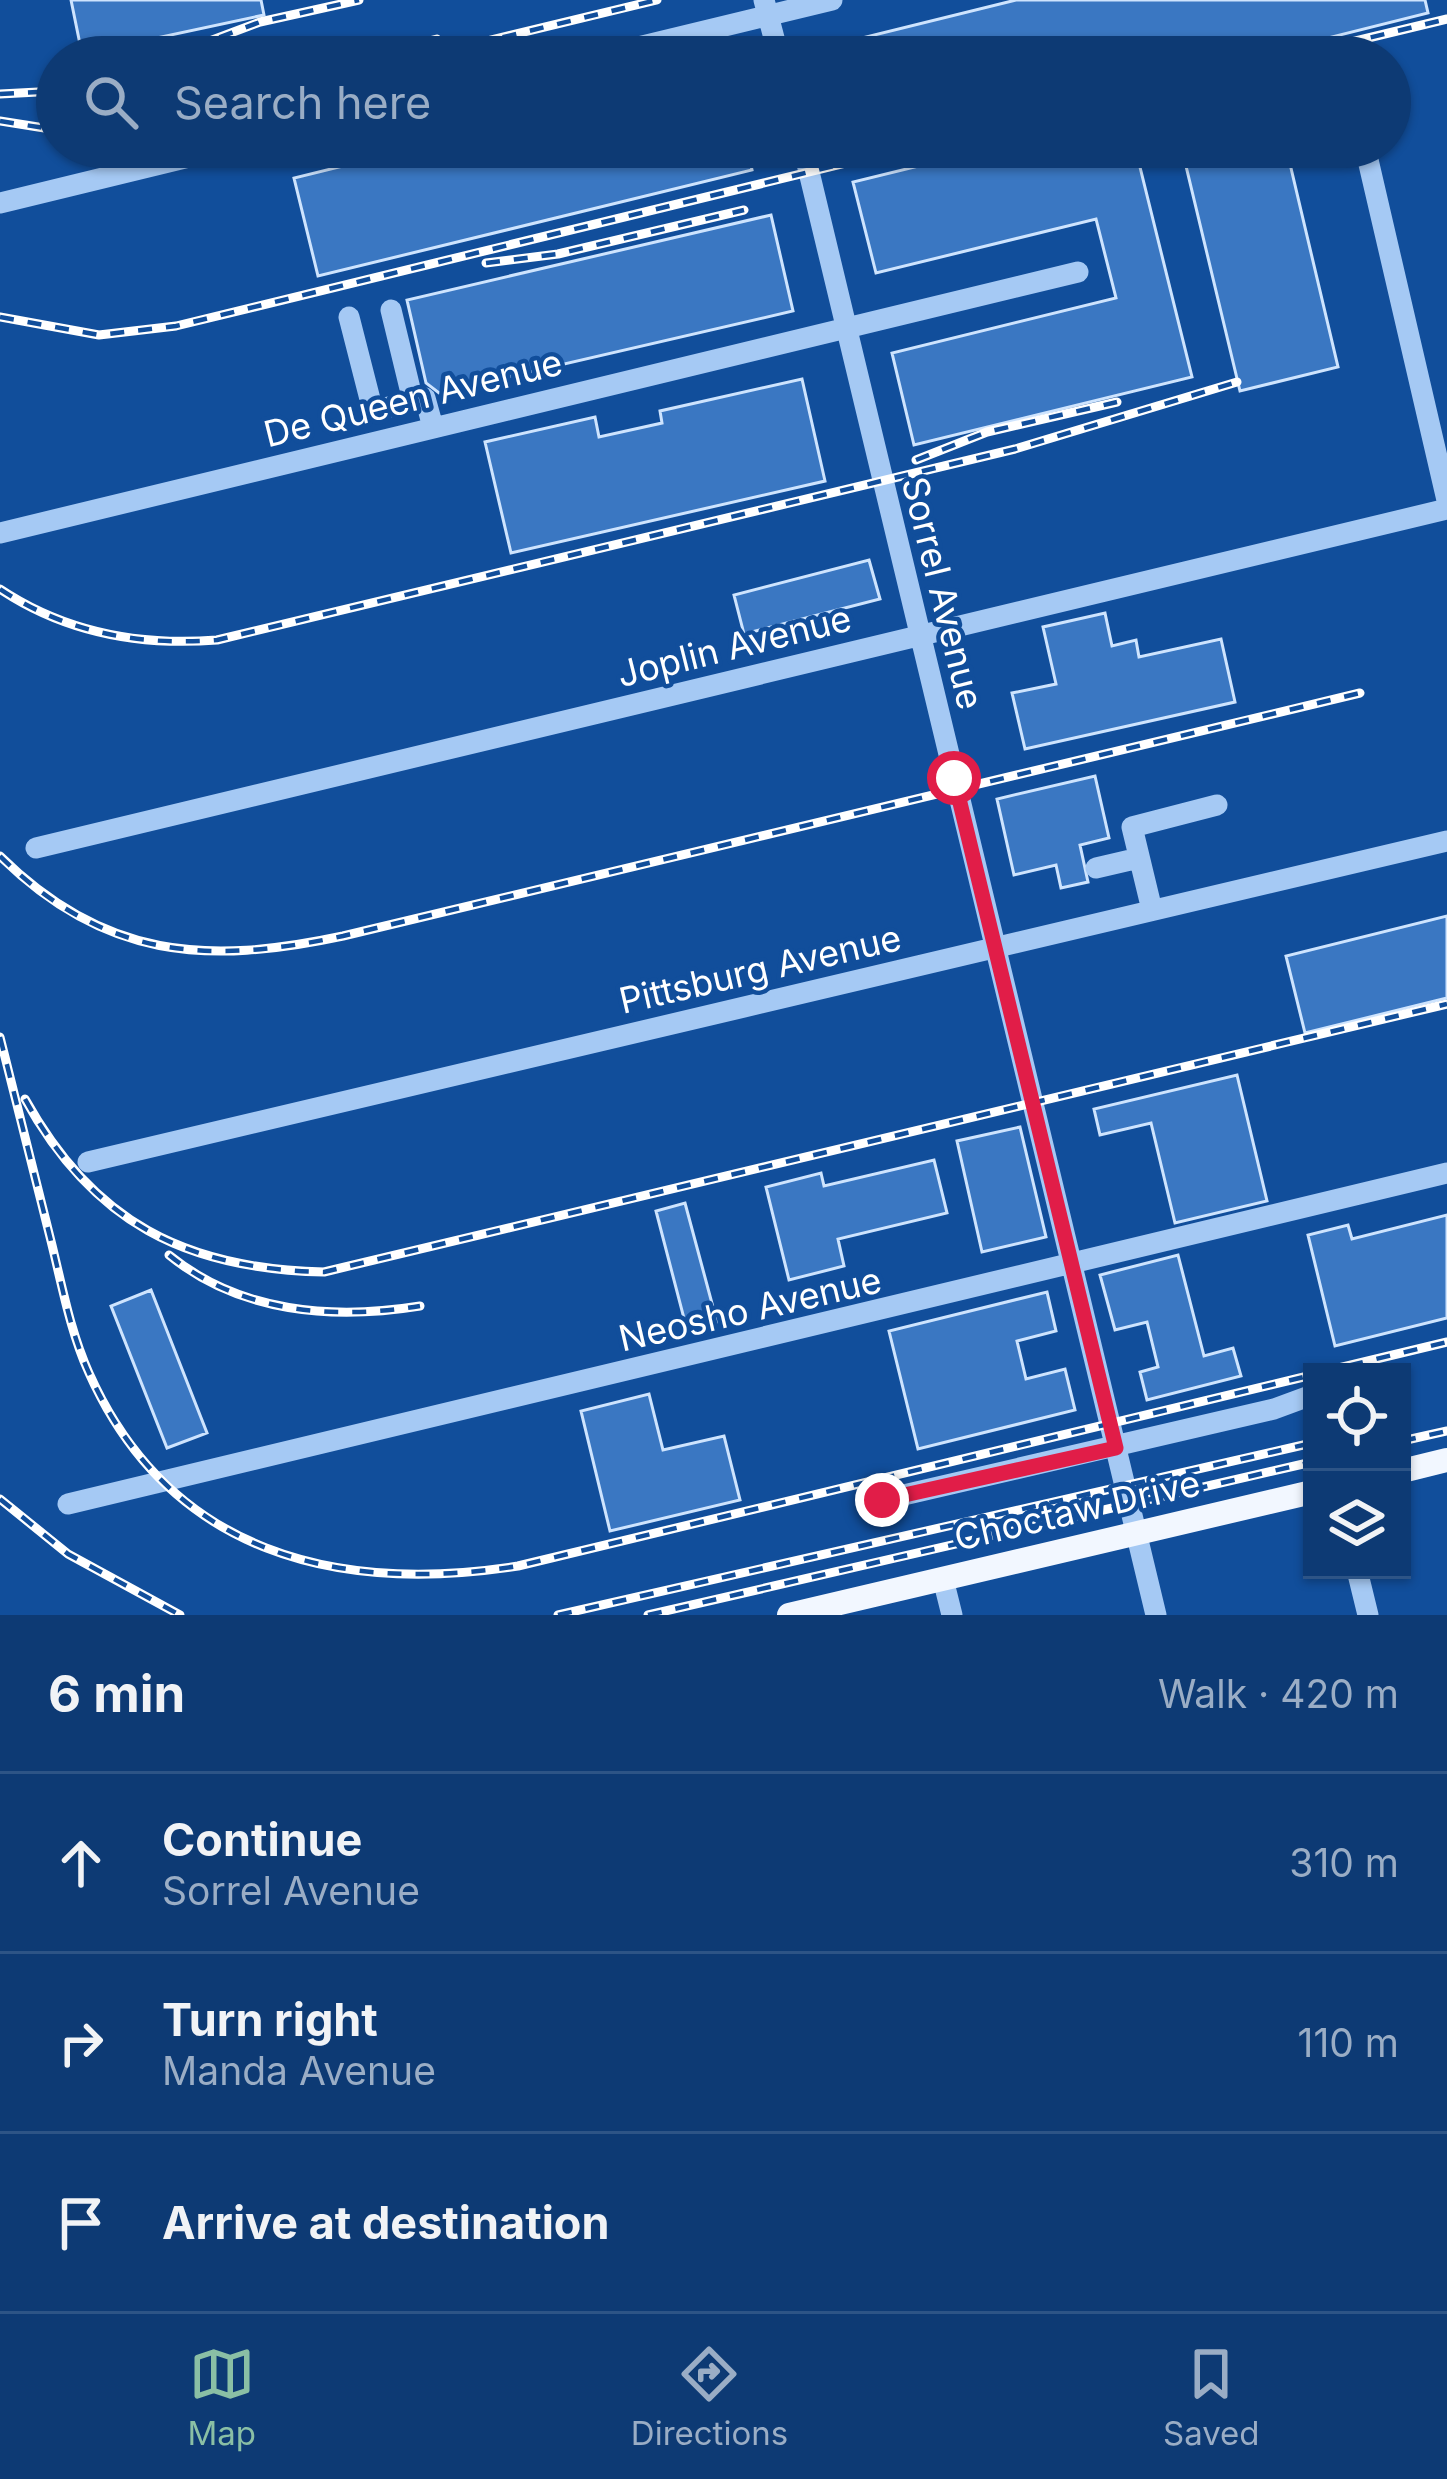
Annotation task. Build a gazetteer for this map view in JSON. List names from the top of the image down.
{
  "streets": {
    "main road": ["Choctaw Drive"],
    "street": [
      "De Queen Avenue",
      "Sorrel Avenue",
      "Joplin Avenue",
      "Pittsburg Avenue",
      "Neosho Avenue"
    ]
  },
  "crossings": [
    ["De Queen Avenue", "Sorrel Avenue"],
    ["Sorrel Avenue", "Joplin Avenue"],
    ["Sorrel Avenue", "Pittsburg Avenue"],
    ["Sorrel Avenue", "Neosho Avenue"],
    ["Sorrel Avenue", "Choctaw Drive"]
  ],
  "page": {
    "search": "Search here",
    "heading": ["6 min", "Walk · 420 m"],
    "list": [
      ["Continue", "Sorrel Avenue", "310 m"],
      ["Turn right", "Manda Avenue", "110 m"],
      "Arrive at destination"
    ],
    "nav": ["Map", "Directions", "Saved"]
  }
}
